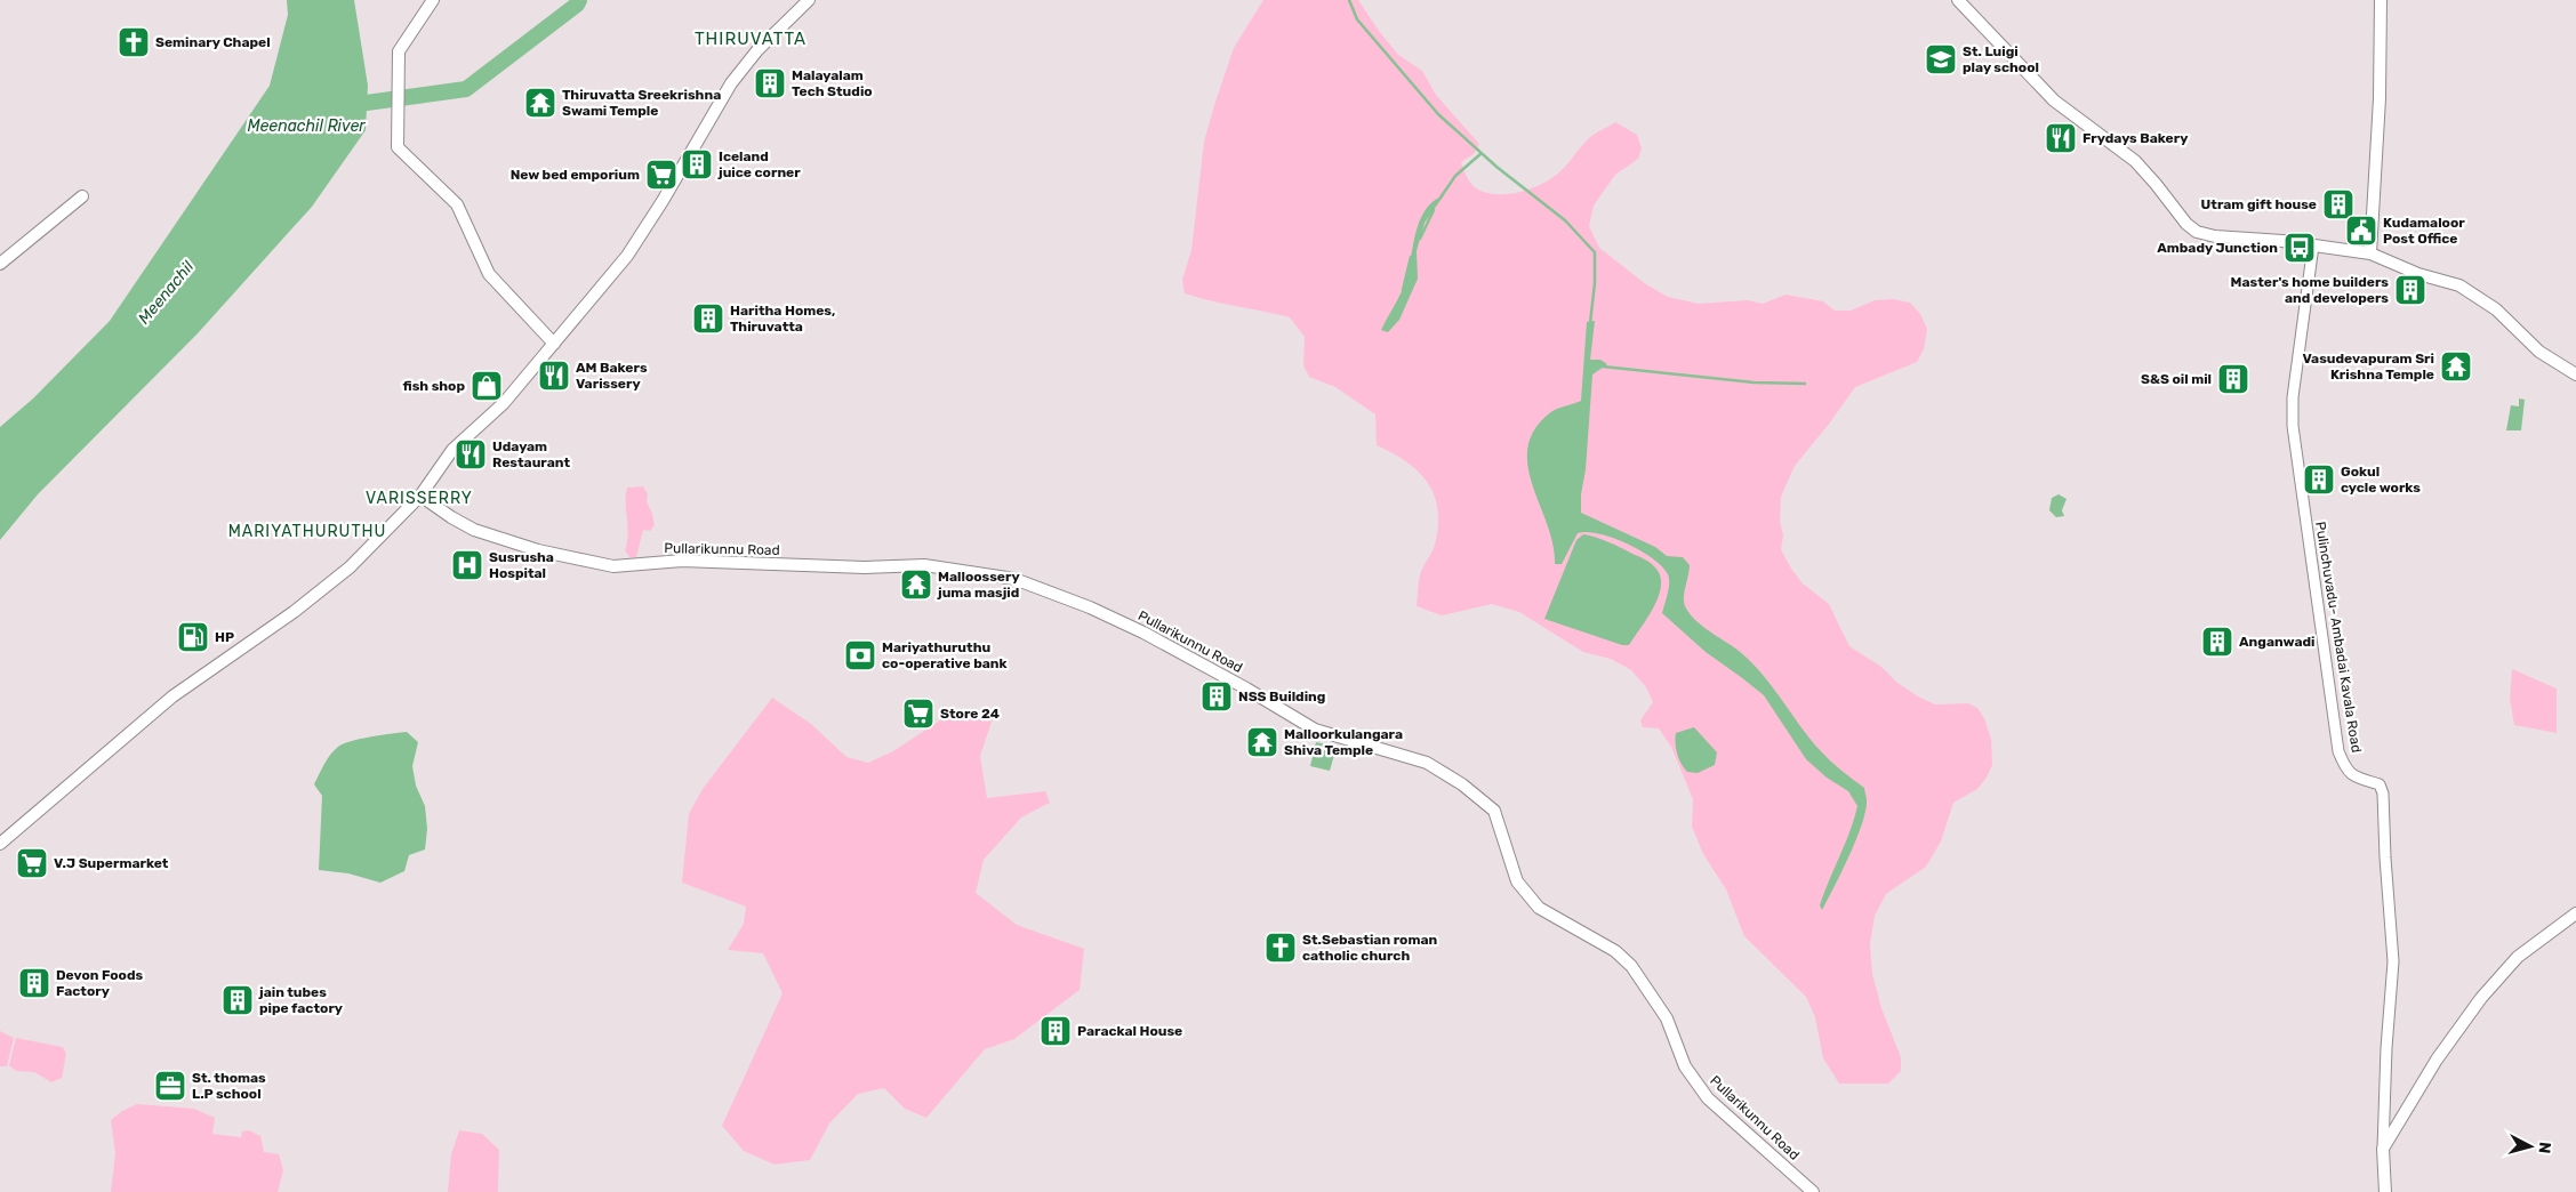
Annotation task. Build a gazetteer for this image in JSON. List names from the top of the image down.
{
  "streets": {
    "main road": ["Pullarikunnu Road"],
    "street": ["Pulinchuvadu- Ambadai Kavala Road"]
  },
  "districts": ["THIRUVATTA", "VARISSERRY", "MARIYATHURUTHU"],
  "water": ["Meenachil River", "Meenachil"],
  "places": {
    "church": ["Seminary Chapel", "St.Sebastian roman catholic church"],
    "school or university": ["St. Luigi play school"],
    "building": [
      "Malayalam Tech Studio",
      "Iceland juice corner",
      "Utram gift house",
      "Master's home builders and developers",
      "Haritha Homes, Thiruvatta",
      "S&S oil mil",
      "Gokul cycle works",
      "Anganwadi",
      "NSS Building",
      "Devon Foods Factory",
      "jain tubes pipe factory",
      "Parackal House"
    ],
    "temple": [
      "Thiruvatta Sreekrishna Swami Temple",
      "Vasudevapuram Sri Krishna Temple",
      "Malloossery juma masjid",
      "Malloorkulangara Shiva Temple"
    ],
    "restaurant": ["Frydays Bakery", "AM Bakers Varissery", "Udayam Restaurant"],
    "supermarket": ["New bed emporium", "Store 24", "V.J Supermarket"],
    "public building": ["Kudamaloor Post Office"],
    "bus stop": ["Ambady Junction"],
    "shop": ["fish shop"],
    "hospital": ["Susrusha Hospital"],
    "fuel station": ["HP"],
    "bank": ["Mariyathuruthu co-operative bank"],
    "office": ["St. thomas L.P school"]
  },
  "north": "right"
}
